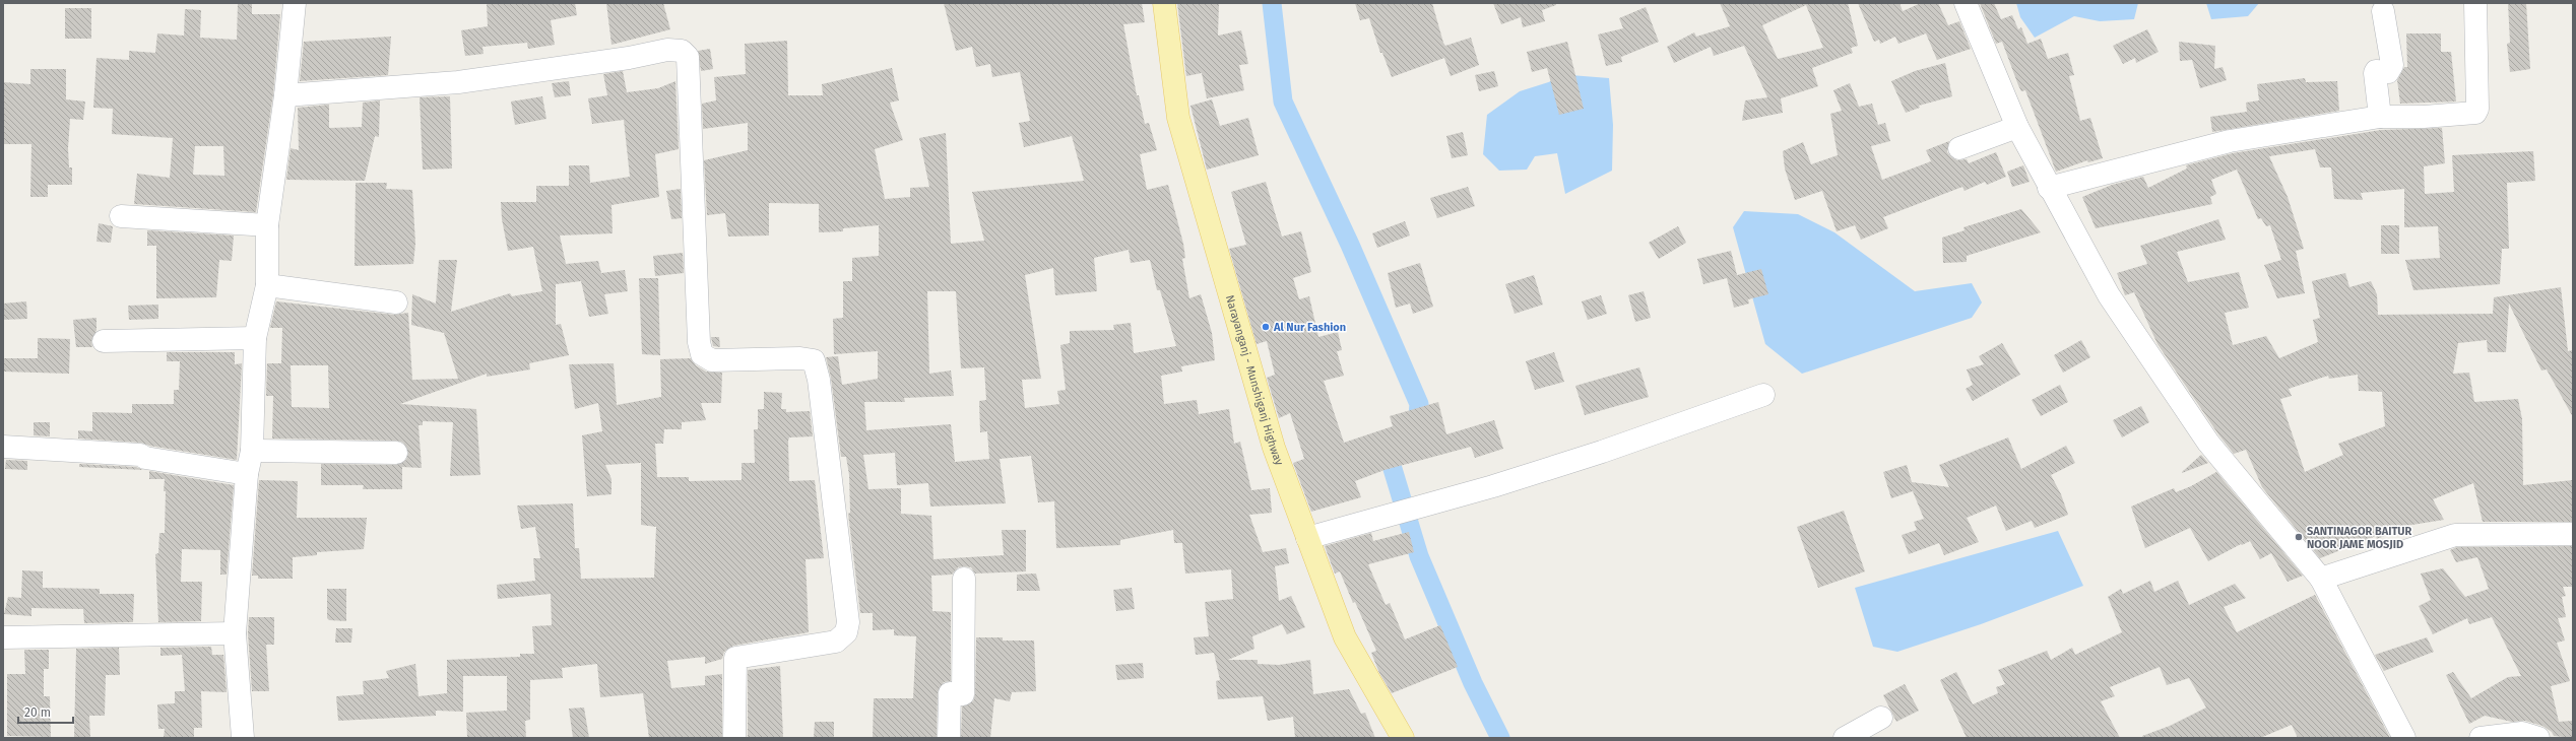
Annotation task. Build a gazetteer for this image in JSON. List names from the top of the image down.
{
  "streets": {
    "main road": ["Narayanganj - Munshiganj Highway"]
  },
  "places": ["Al Nur Fashion", "SANTINAGOR BAITUR NOOR JAME MOSJID"],
  "scale_bar": "20 m"
}
